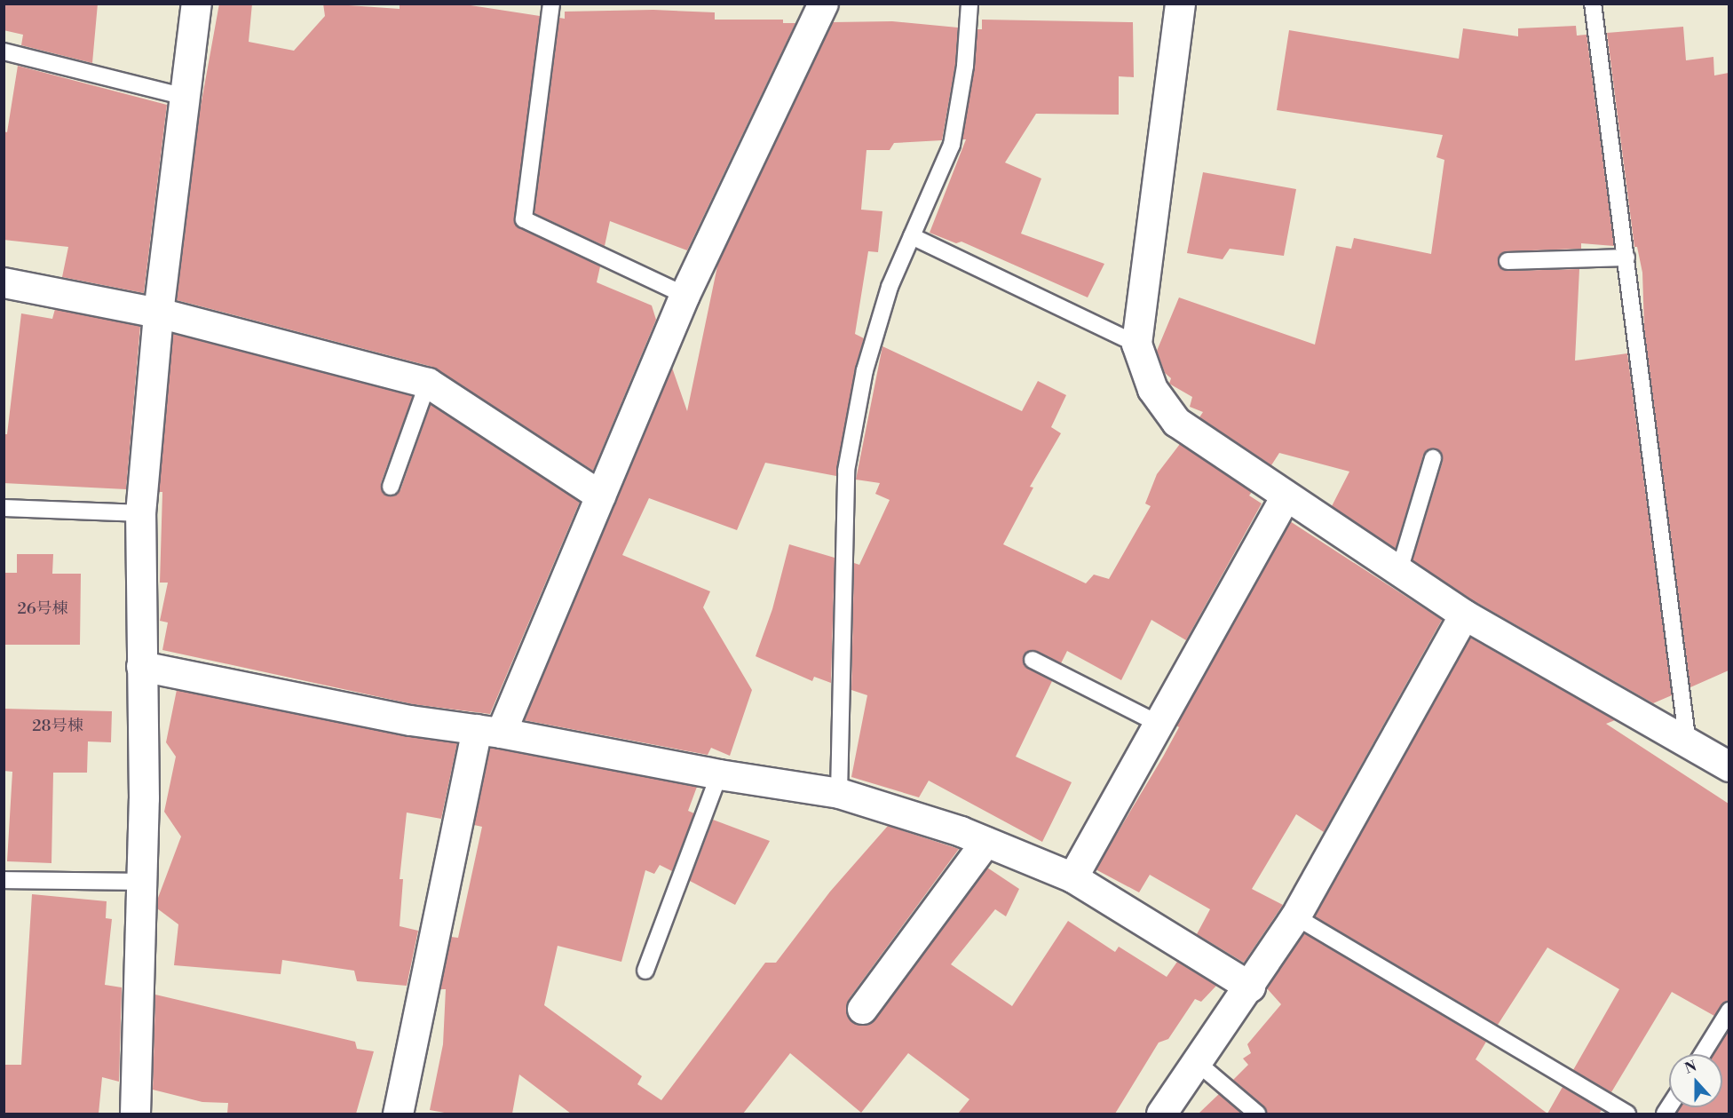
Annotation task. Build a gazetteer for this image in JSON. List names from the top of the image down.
{
  "house_numbers": ["26号棟", "28号棟"],
  "north": "top"
}
